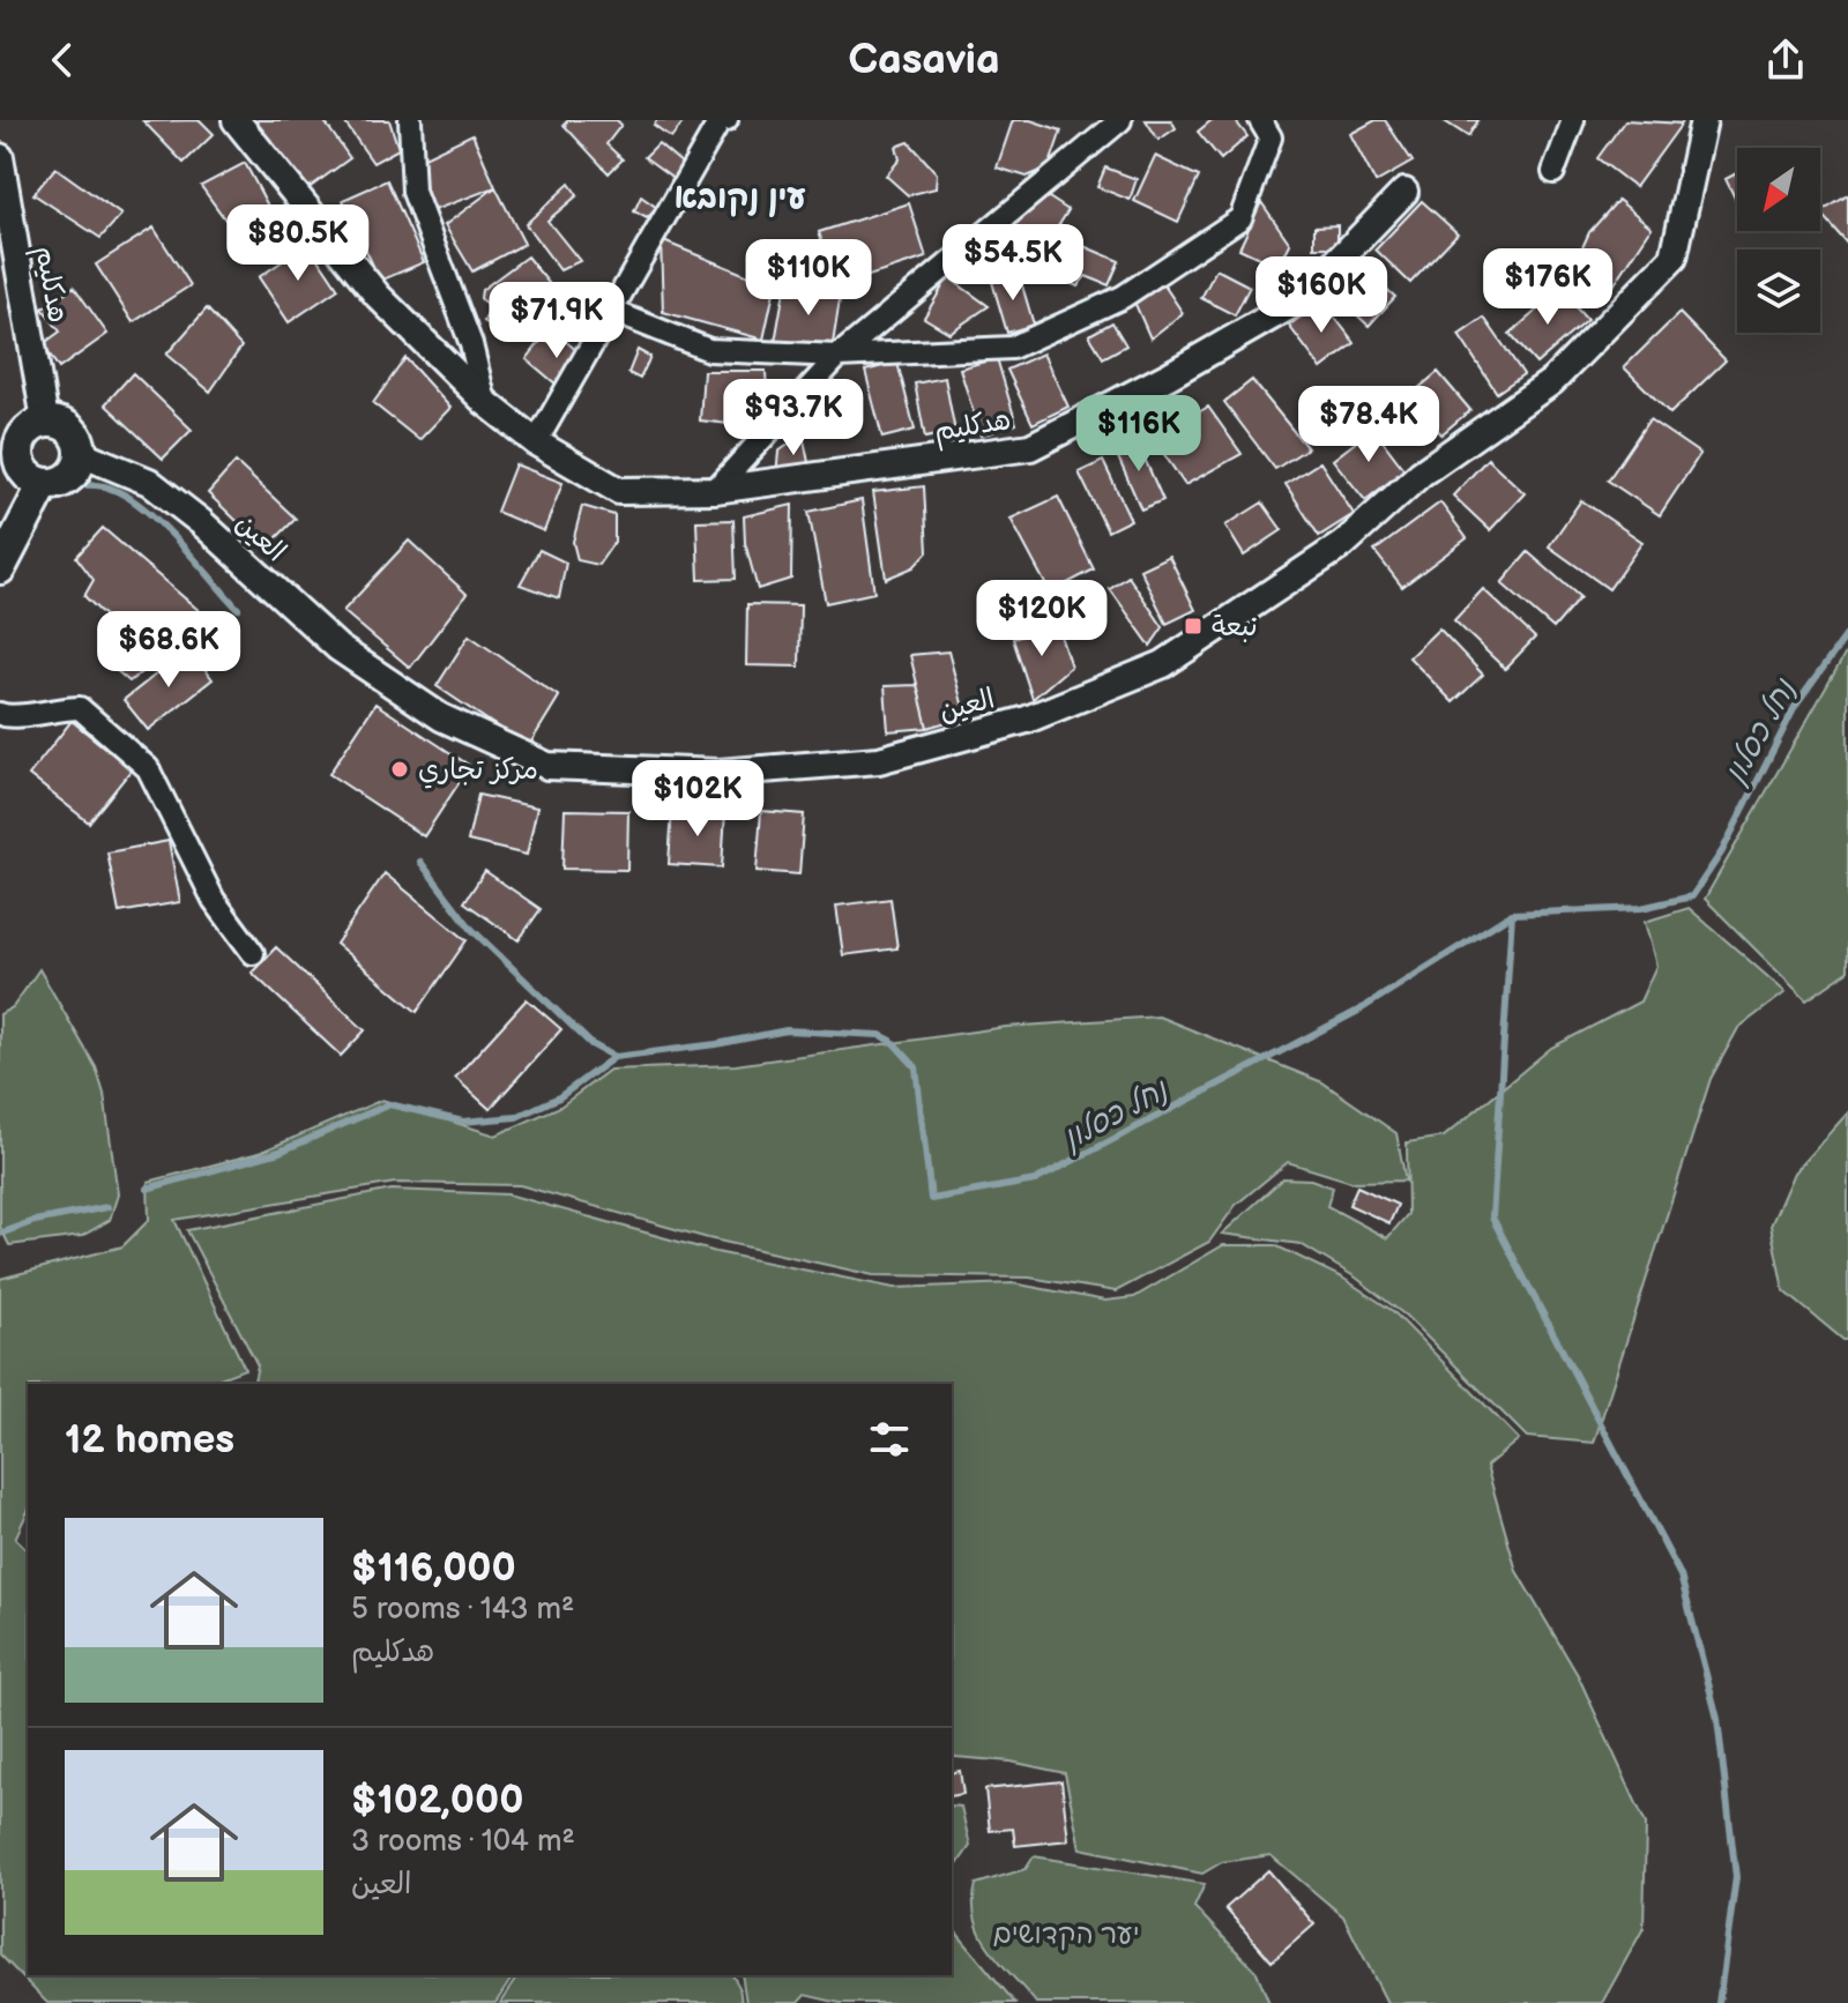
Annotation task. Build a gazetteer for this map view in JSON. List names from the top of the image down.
{
  "streets": {
    "street": ["هدكليم", "العين"]
  },
  "crossings": [
    ["هدكليم", "العين"]
  ],
  "districts": ["עין נקובא"],
  "water": ["נחל כסלון"],
  "parks": ["יער הקדושים"],
  "places": {
    "transit": ["نبعة"],
    "other": ["مركز تجاري"]
  },
  "north": "bottom left",
  "page": {
    "header": "Casavia",
    "price": [
      "$80.5K",
      "$54.5K",
      "$110K",
      "$176K",
      "$160K",
      "$71.9K",
      "$93.7K",
      "$78.4K",
      "$116K",
      "$120K",
      "$68.6K",
      "$102K"
    ],
    "heading": "12 homes",
    "list": [
      {
        "name": "$116,000",
        "note": "5 rooms · 143 m² · هدكليم"
      },
      {
        "name": "$102,000",
        "note": "3 rooms · 104 m² · العين"
      }
    ]
  }
}
